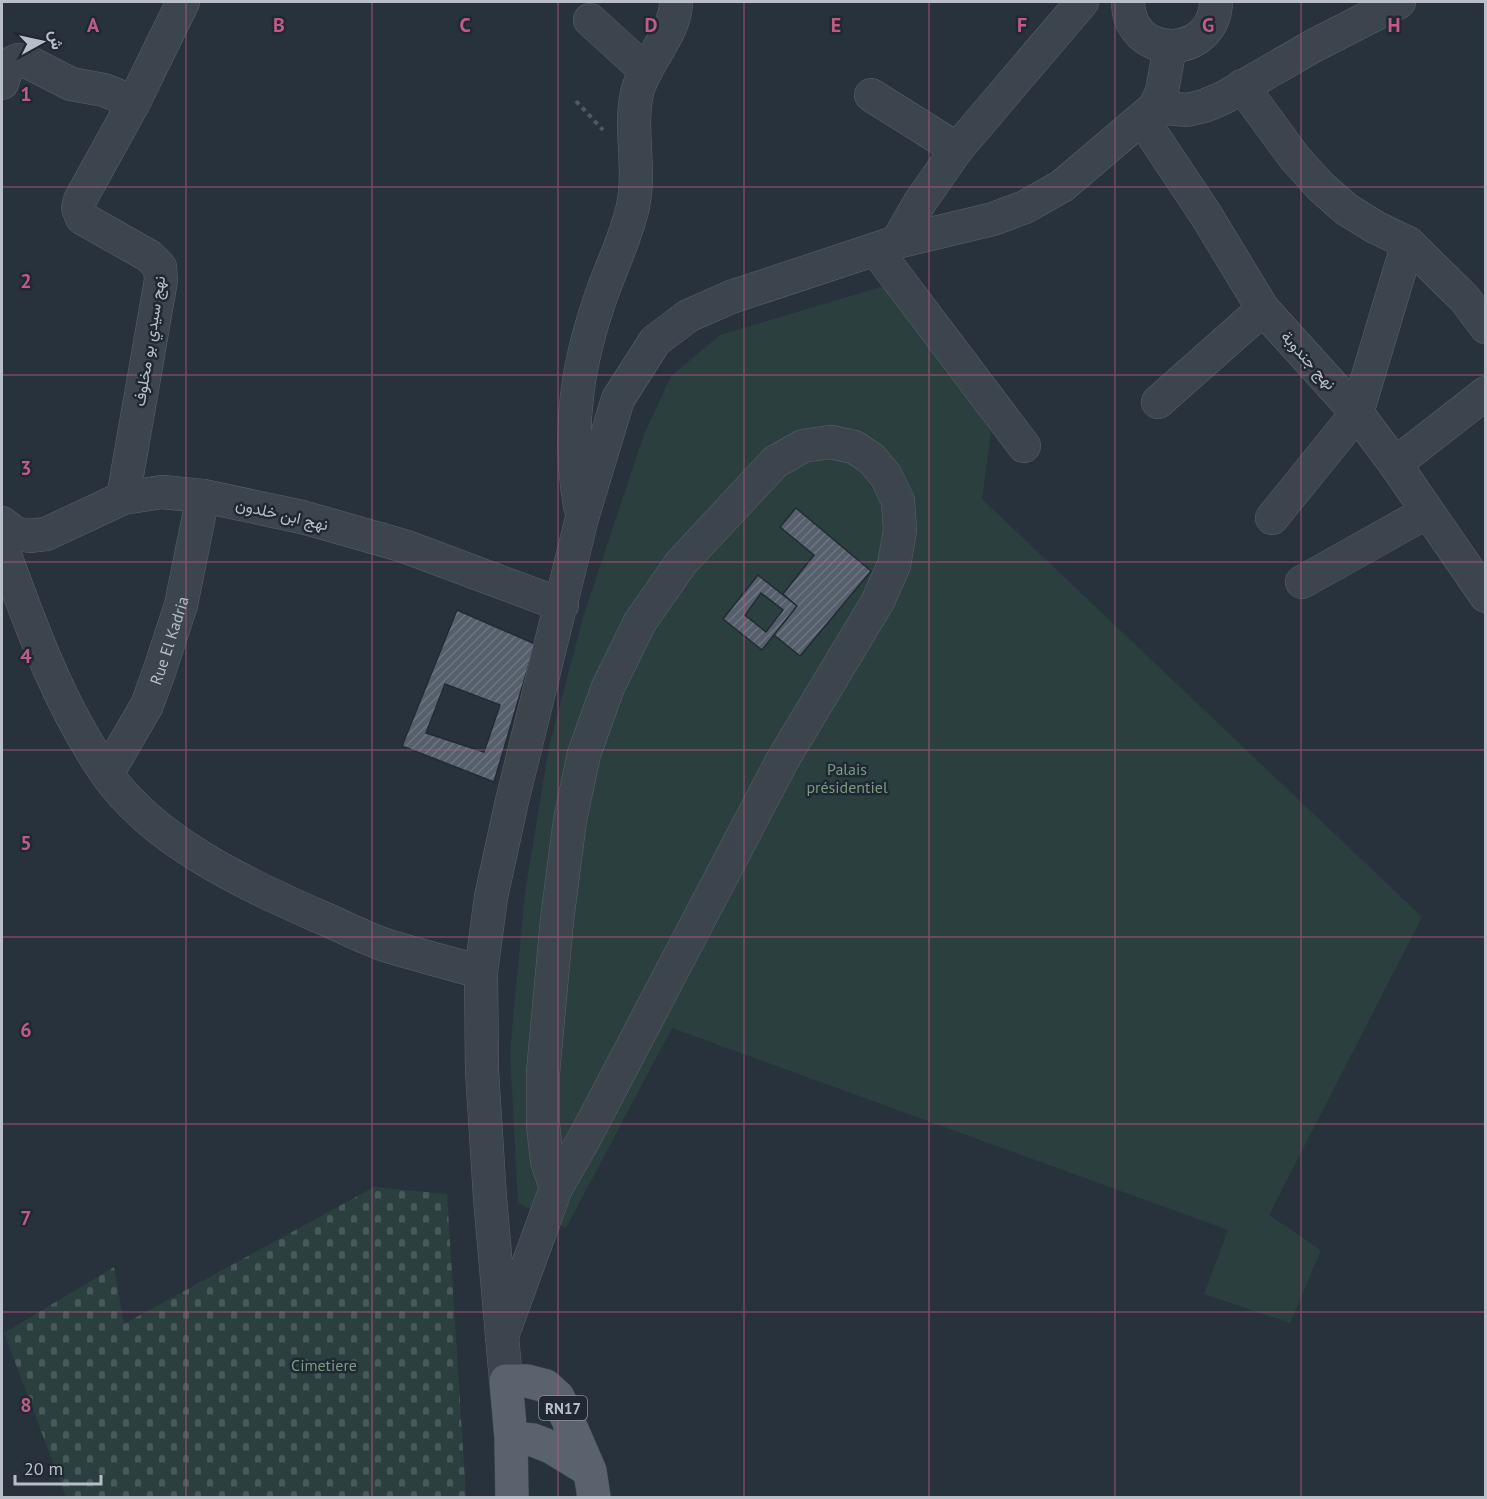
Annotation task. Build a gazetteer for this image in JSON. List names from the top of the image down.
{
  "streets": {
    "main road": ["RN17"],
    "street": [
      "نهج سيدي بو مخلوف",
      "نهج جندوبة",
      "نهج ابن خلدون",
      "Rue El Kadria"
    ]
  },
  "crossings": [
    ["نهج سيدي بو مخلوف", "نهج ابن خلدون"],
    ["نهج ابن خلدون", "Rue El Kadria"]
  ],
  "parks": ["Palais présidentiel", "Cimetiere"],
  "scale_bar": "20 m",
  "north": "right",
  "grid": {
    "columns": [
      "A",
      "B",
      "C",
      "D",
      "E",
      "F",
      "G",
      "H"
    ],
    "rows": [
      "1",
      "2",
      "3",
      "4",
      "5",
      "6",
      "7",
      "8"
    ]
  }
}
